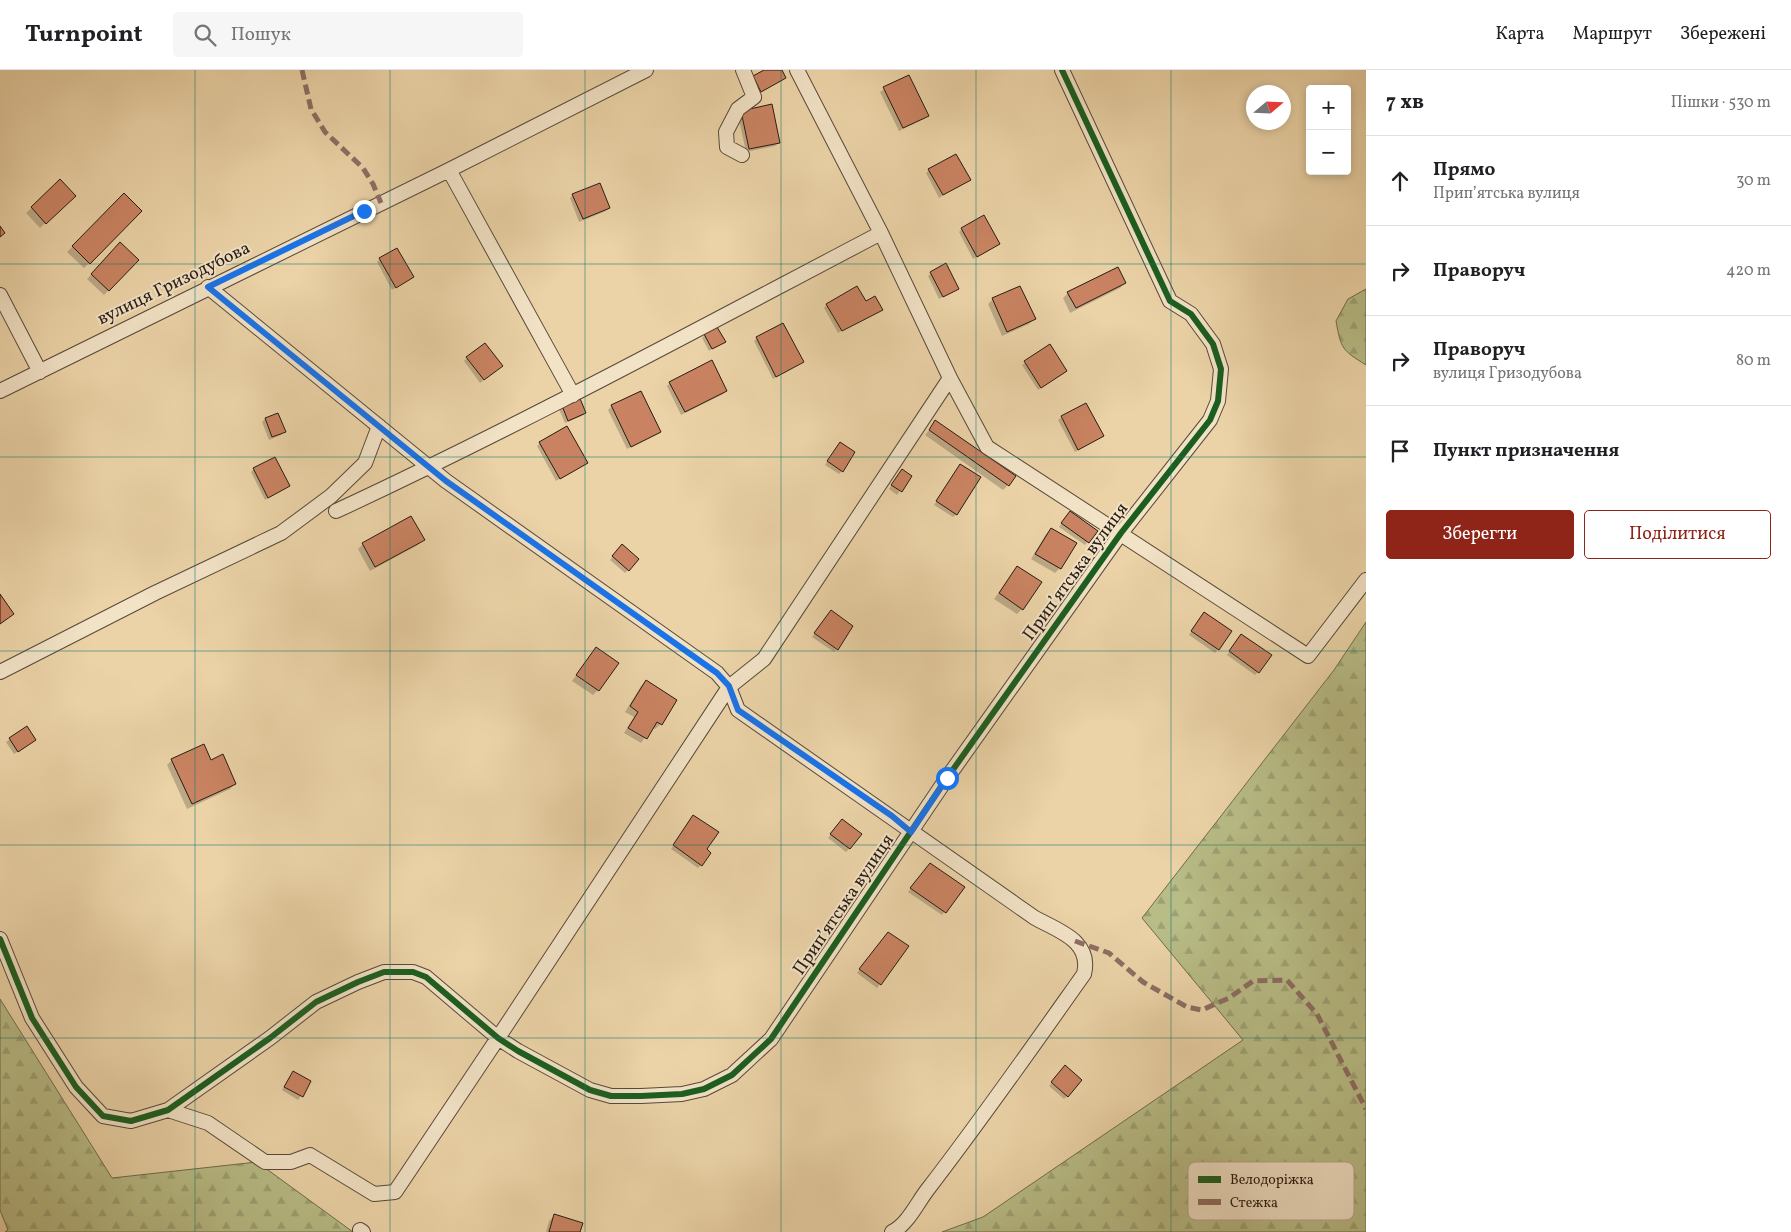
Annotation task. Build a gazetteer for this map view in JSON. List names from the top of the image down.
{
  "streets": {
    "street": ["вулиця Гризодубова", "Прип’ятська вулиця"]
  },
  "legend": ["Велодоріжка", "Стежка"],
  "north": "right",
  "page": {
    "header": "Turnpoint",
    "search": "Пошук",
    "nav": ["Карта", "Маршрут", "Збережені"],
    "heading": ["7 хв", "Пішки · 530 m"],
    "map_buttons": ["+", "−"],
    "list": [
      ["Прямо", "Прип’ятська вулиця", "30 m"],
      ["Праворуч", "420 m"],
      ["Праворуч", "вулиця Гризодубова", "80 m"],
      "Пункт призначення"
    ],
    "buttons": ["Зберегти", "Поділитися"]
  }
}
